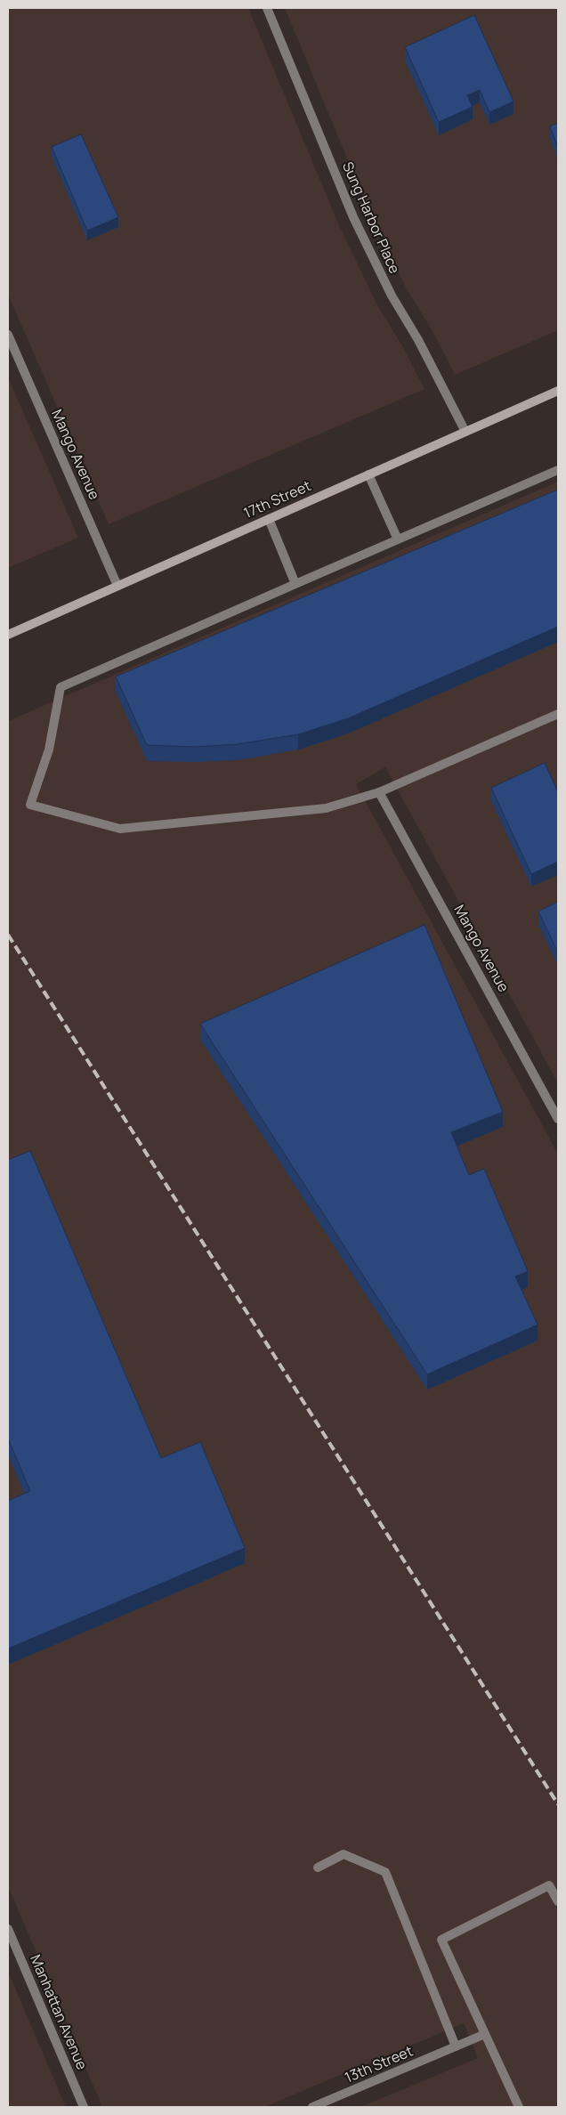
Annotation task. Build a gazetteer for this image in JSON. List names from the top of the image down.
{
  "streets": {
    "main road": ["17th Street"],
    "street": [
      "Sung Harbor Place",
      "Mango Avenue",
      "Manhattan Avenue",
      "13th Street"
    ]
  },
  "crossings": [
    ["Sung Harbor Place", "17th Street"],
    ["Mango Avenue", "17th Street"]
  ]
}
